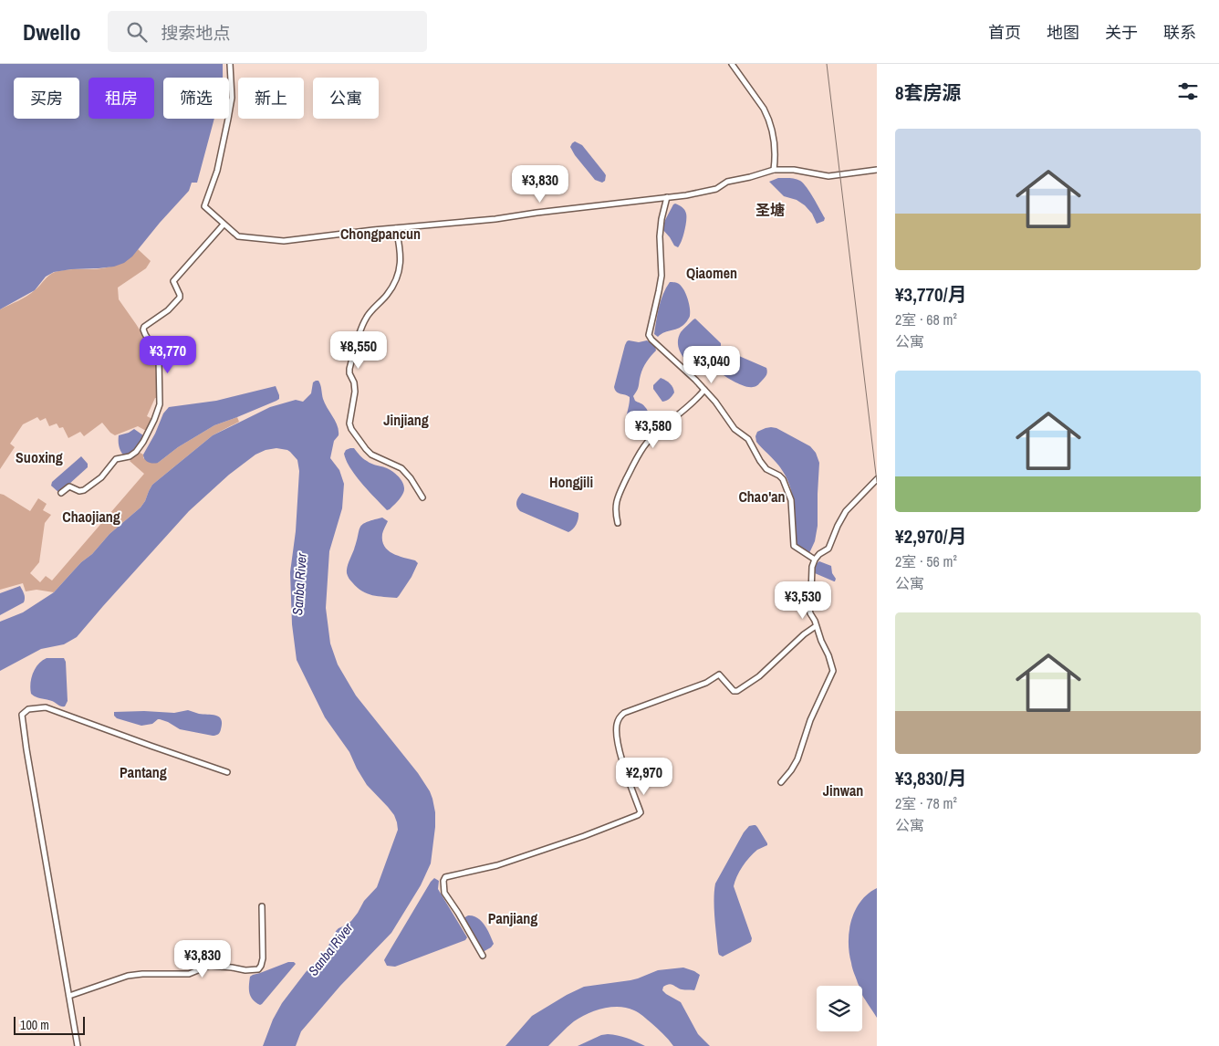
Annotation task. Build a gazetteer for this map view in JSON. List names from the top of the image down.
{
  "districts": [
    "圣塘",
    "Chongpancun",
    "Qiaomen",
    "Jinjiang",
    "Suoxing",
    "Hongjili",
    "Chao'an",
    "Chaojiang",
    "Pantang",
    "Jinwan",
    "Panjiang"
  ],
  "water": ["Sanba River"],
  "scale_bar": "100 m",
  "page": {
    "header": "Dwello",
    "search": "搜索地点",
    "nav": [
      "首页",
      "地图",
      "关于",
      "联系"
    ],
    "heading": "8套房源",
    "chip": [
      "买房",
      "租房",
      "筛选",
      "新上",
      "公寓"
    ],
    "list": [
      {
        "name": "¥3,770/月",
        "note": "2室 · 68 m² · 公寓"
      },
      {
        "name": "¥2,970/月",
        "note": "2室 · 56 m² · 公寓"
      },
      {
        "name": "¥3,830/月",
        "note": "2室 · 78 m² · 公寓"
      }
    ],
    "price": [
      "¥3,830",
      "¥8,550",
      "¥3,770",
      "¥3,040",
      "¥3,580",
      "¥3,530",
      "¥2,970",
      "¥3,830"
    ],
    "scale": "100 m"
  }
}
